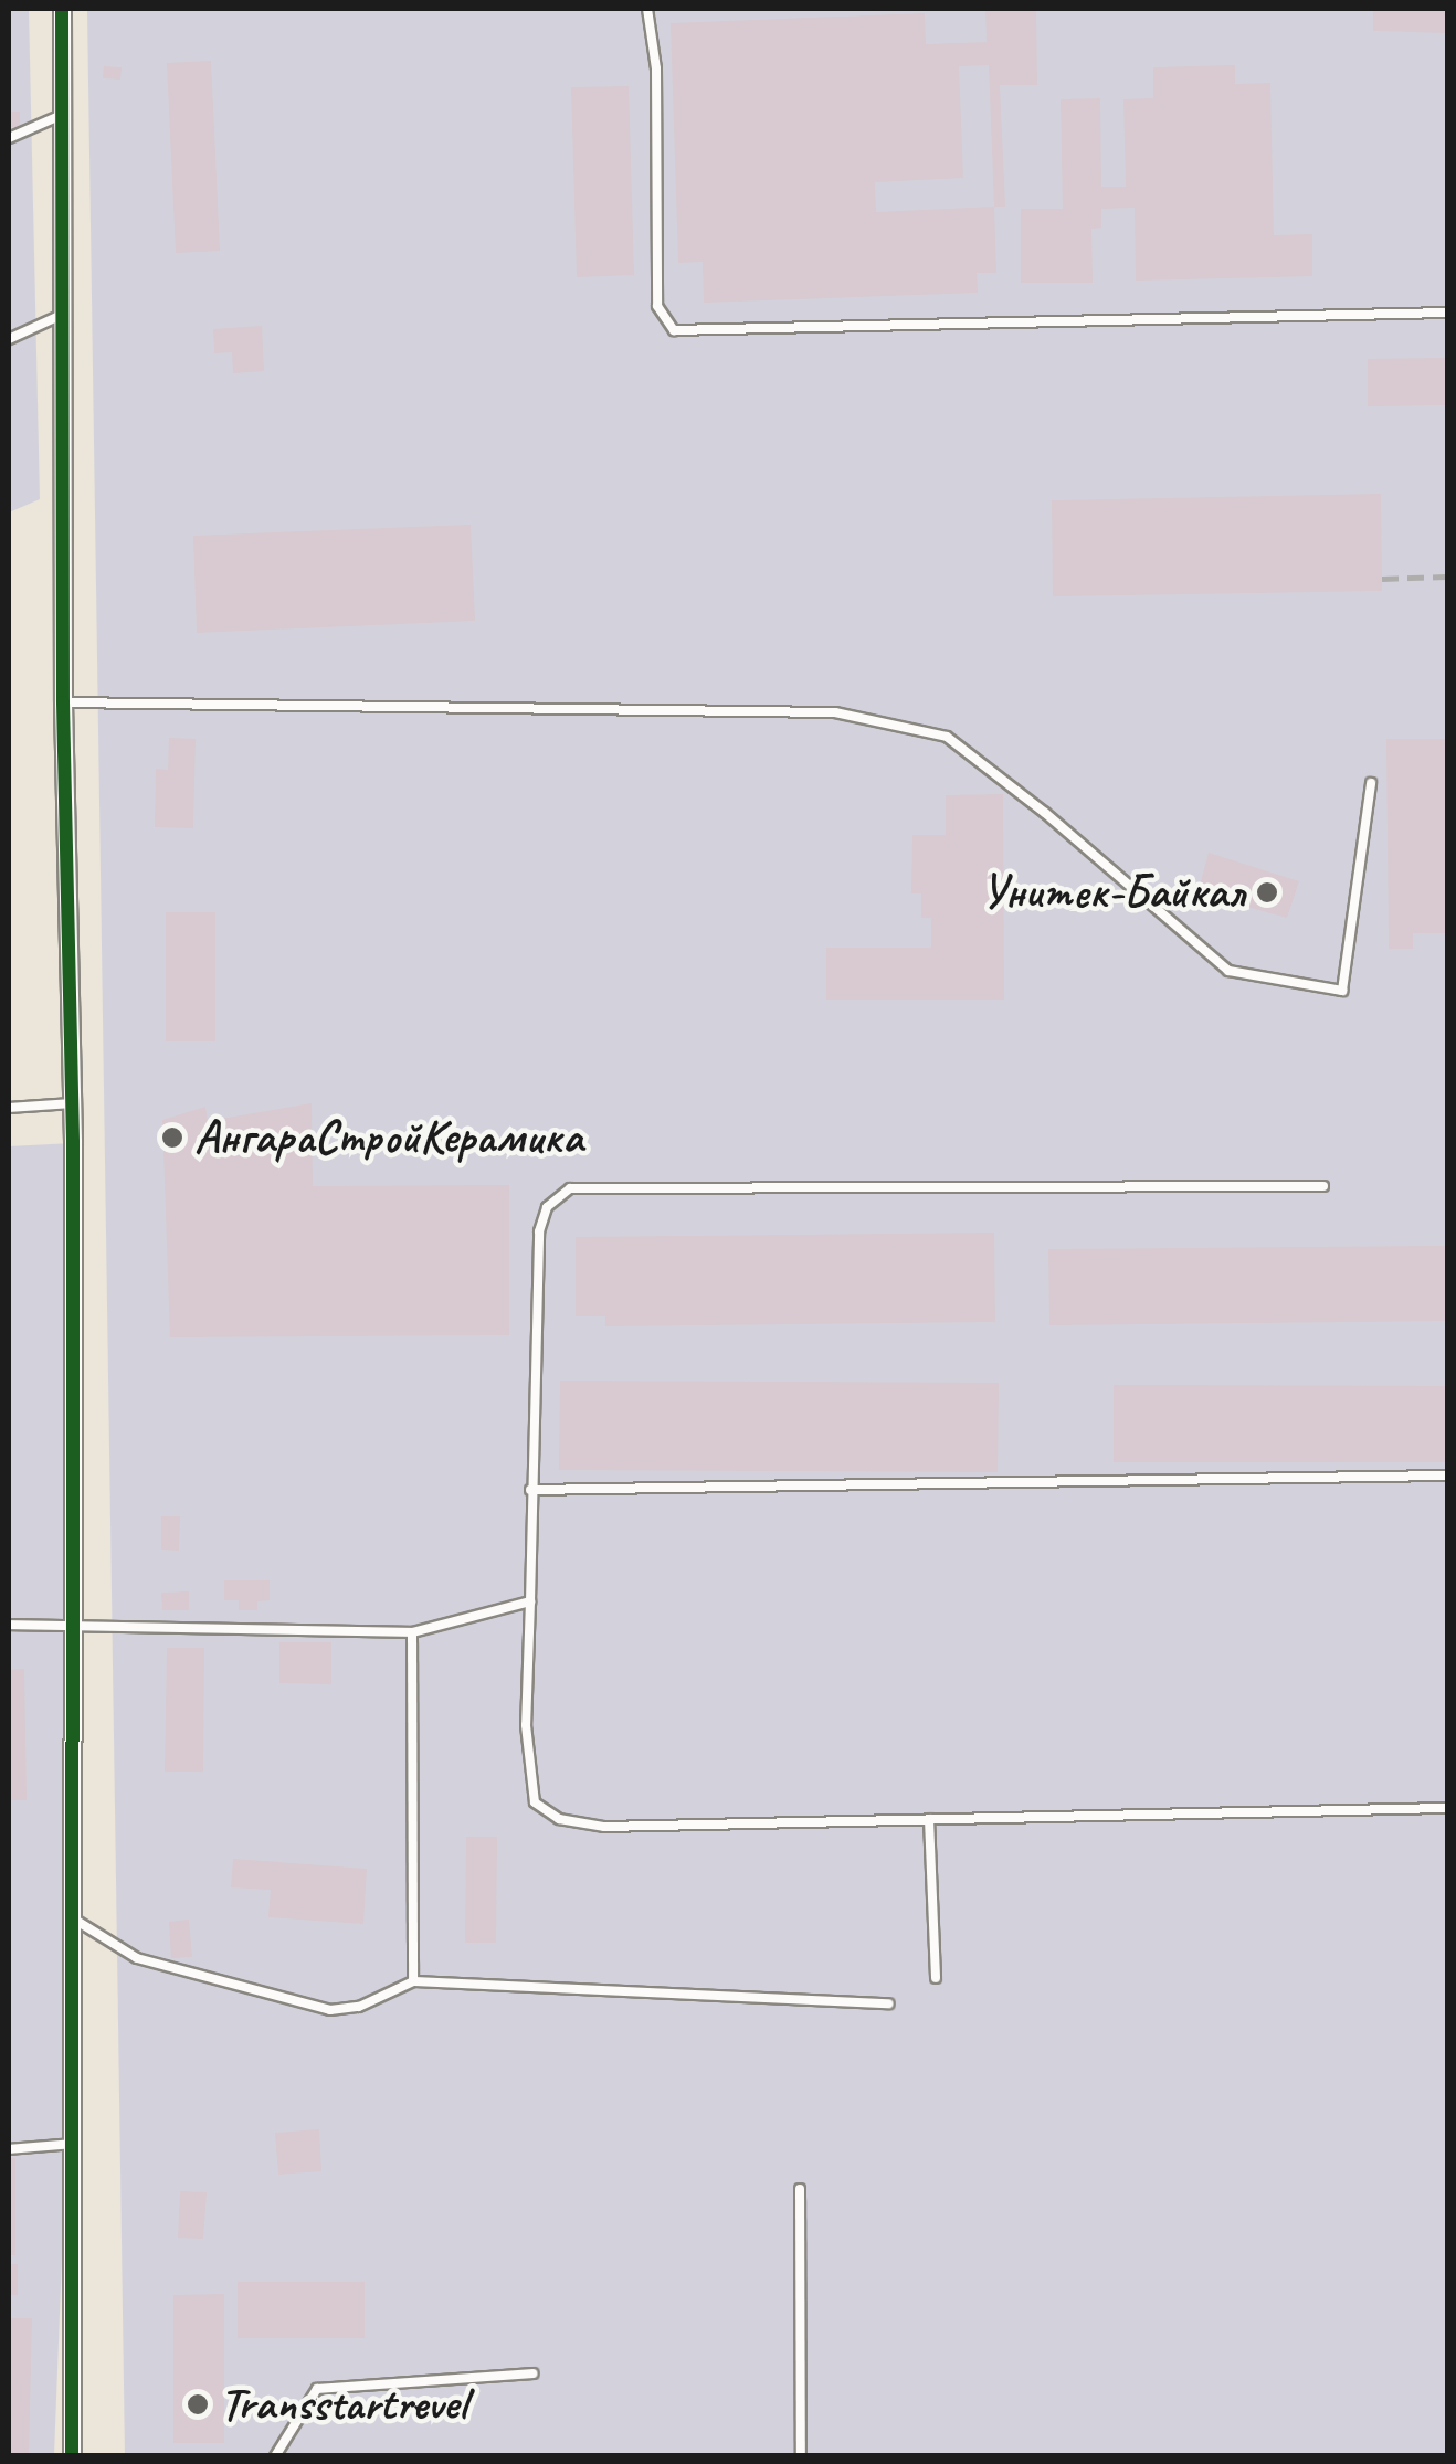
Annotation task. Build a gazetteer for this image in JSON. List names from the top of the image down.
{
  "places": ["Унитек-Байкал", "АнгараСтройКерамика", "Transstartrevel"]
}
